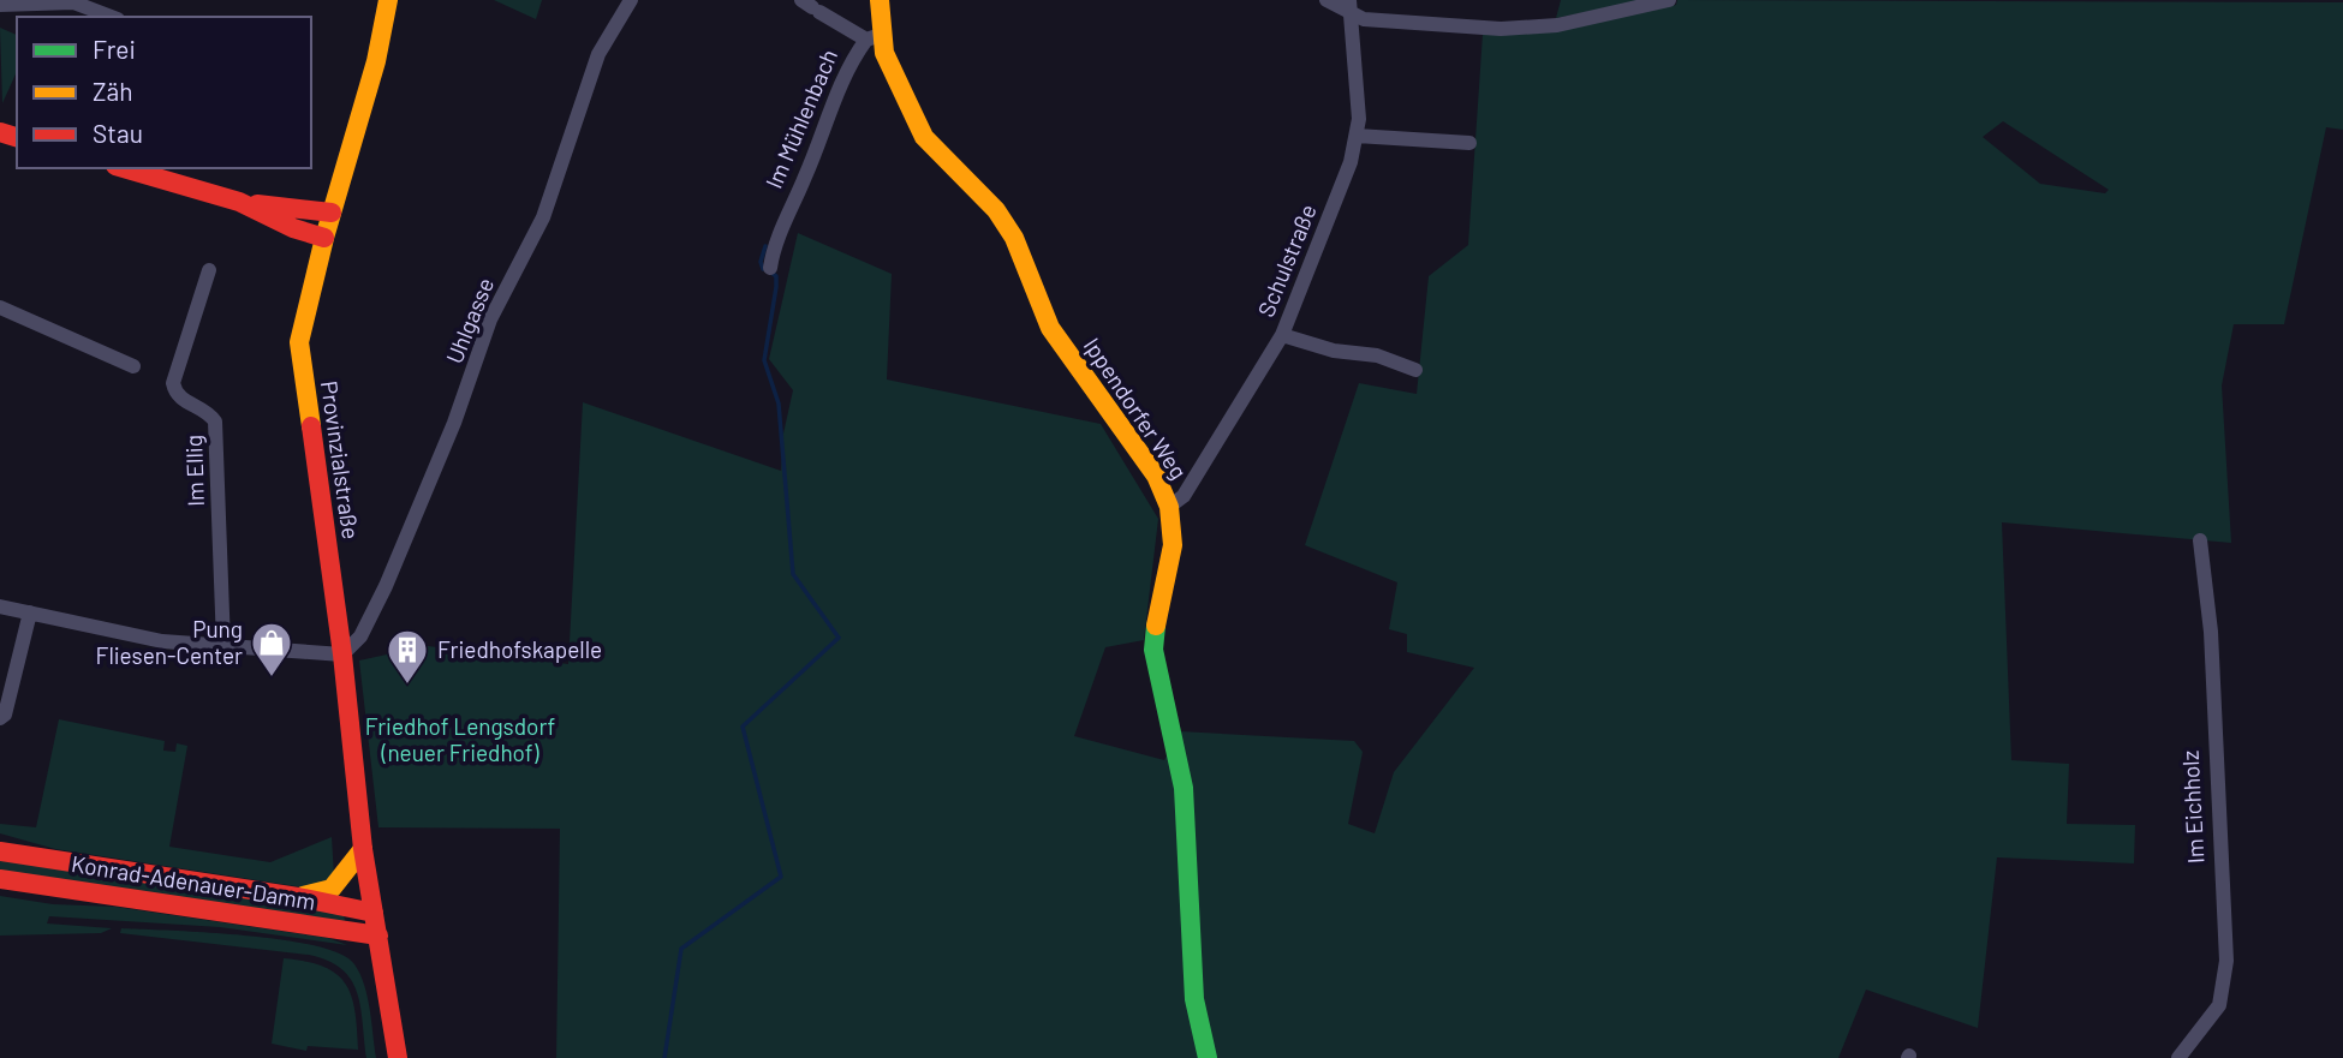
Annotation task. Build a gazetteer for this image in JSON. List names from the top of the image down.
{
  "streets": {
    "main road": ["Ippendorfer Weg", "Provinzialstraße", "Konrad-Adenauer-Damm"],
    "street": [
      "Im Mühlenbach",
      "Schulstraße",
      "Uhlgasse",
      "Im Ellig",
      "Im Eichholz"
    ]
  },
  "crossings": [
    ["Im Mühlenbach", "Ippendorfer Weg"],
    ["Schulstraße", "Ippendorfer Weg"],
    ["Uhlgasse", "Provinzialstraße"],
    ["Provinzialstraße", "Konrad-Adenauer-Damm"]
  ],
  "parks": ["Friedhof Lengsdorf (neuer Friedhof)"],
  "places": {
    "shop": ["Pung Fliesen-Center"],
    "building": ["Friedhofskapelle"]
  },
  "legend": ["Frei", "Zäh", "Stau"]
}
